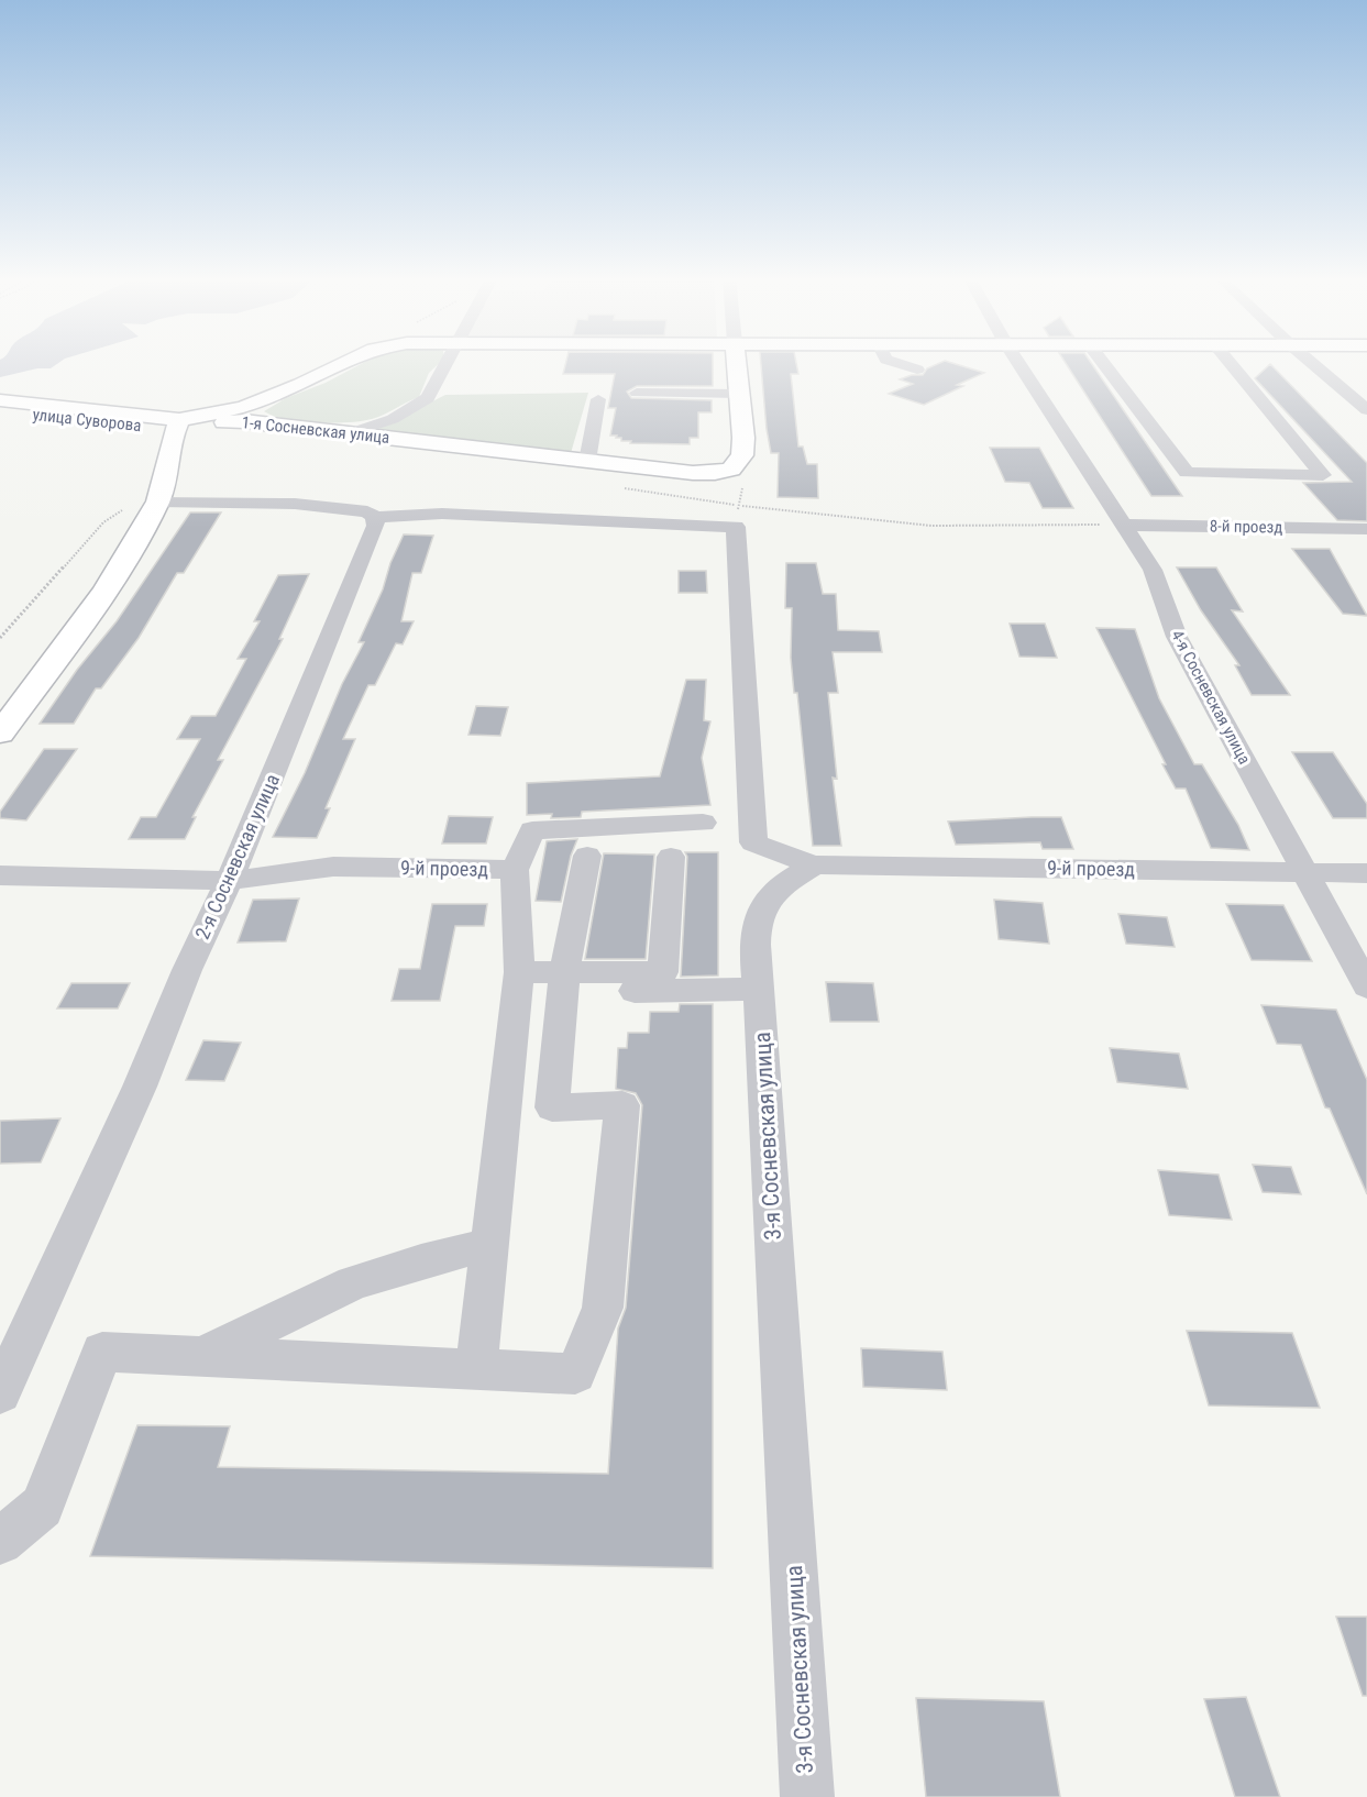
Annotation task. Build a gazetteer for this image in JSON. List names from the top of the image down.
{
  "streets": {
    "main road": ["улица Суворова", "1-я Сосневская улица"],
    "street": [
      "8-й проезд",
      "4-я Сосневская улица",
      "2-я Сосневская улица",
      "9-й проезд",
      "3-я Сосневская улица"
    ]
  },
  "crossings": [
    ["улица Суворова", "1-я Сосневская улица"],
    ["8-й проезд", "4-я Сосневская улица"],
    ["4-я Сосневская улица", "9-й проезд"],
    ["2-я Сосневская улица", "9-й проезд"],
    ["9-й проезд", "3-я Сосневская улица"]
  ]
}
